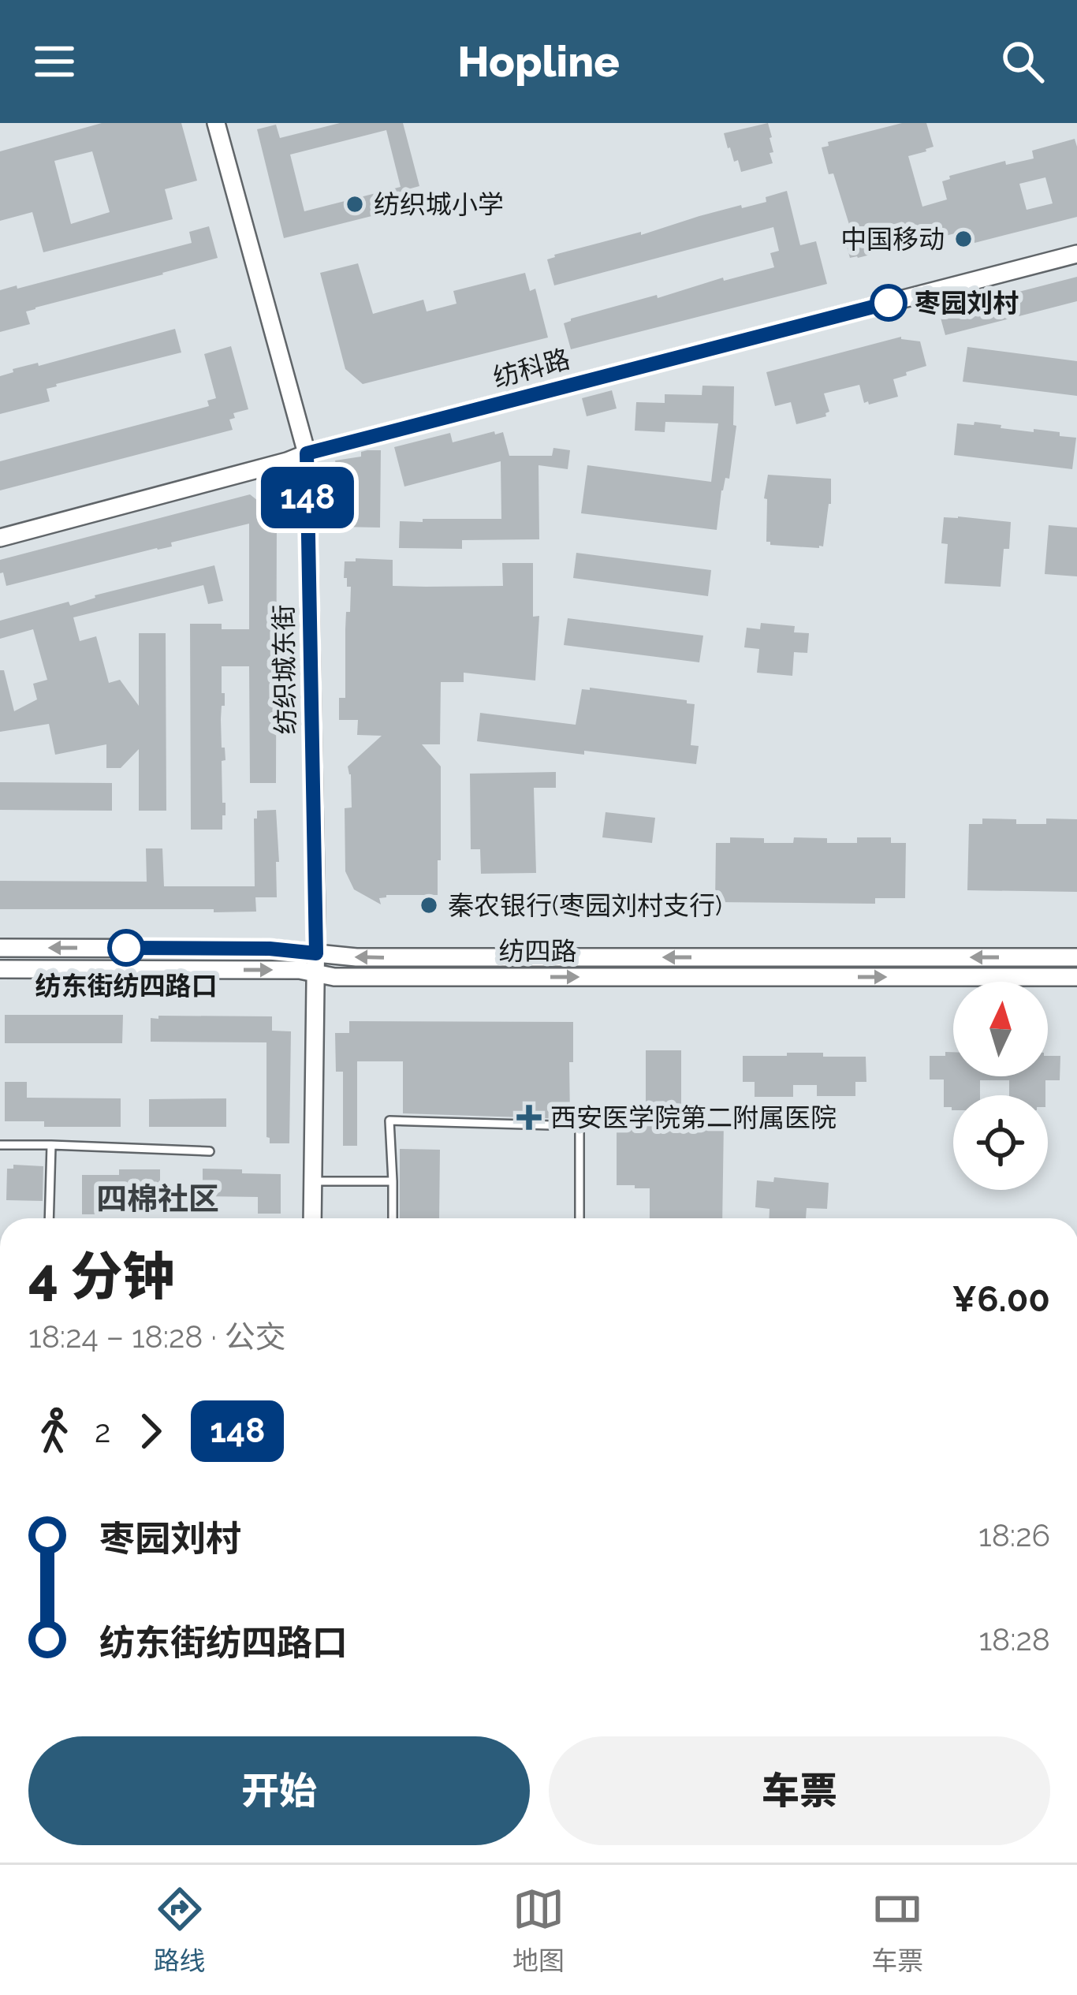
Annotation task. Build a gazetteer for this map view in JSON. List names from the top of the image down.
{
  "streets": {
    "street": ["纺科路", "纺织城东街", "纺四路"]
  },
  "crossings": [
    ["纺科路", "纺织城东街"],
    ["纺织城东街", "纺四路"]
  ],
  "districts": ["四棉社区"],
  "places": {
    "other": [
      "纺织城小学",
      "中国移动",
      "枣园刘村",
      "秦农银行(枣园刘村支行)",
      "纺东街纺四路口"
    ],
    "health": ["西安医学院第二附属医院"]
  },
  "lines": ["bus line 148"],
  "north": "top",
  "page": {
    "header": "Hopline",
    "on_map": "148",
    "heading": ["4 分钟", "18:24 – 18:28 · 公交", "¥6.00"],
    "legs": ["2", "148"],
    "list": [
      {
        "name": "枣园刘村",
        "value": "18:26"
      },
      {
        "name": "纺东街纺四路口",
        "value": "18:28"
      }
    ],
    "buttons": ["开始", "车票"],
    "tabs": ["路线", "地图", "车票"]
  }
}
